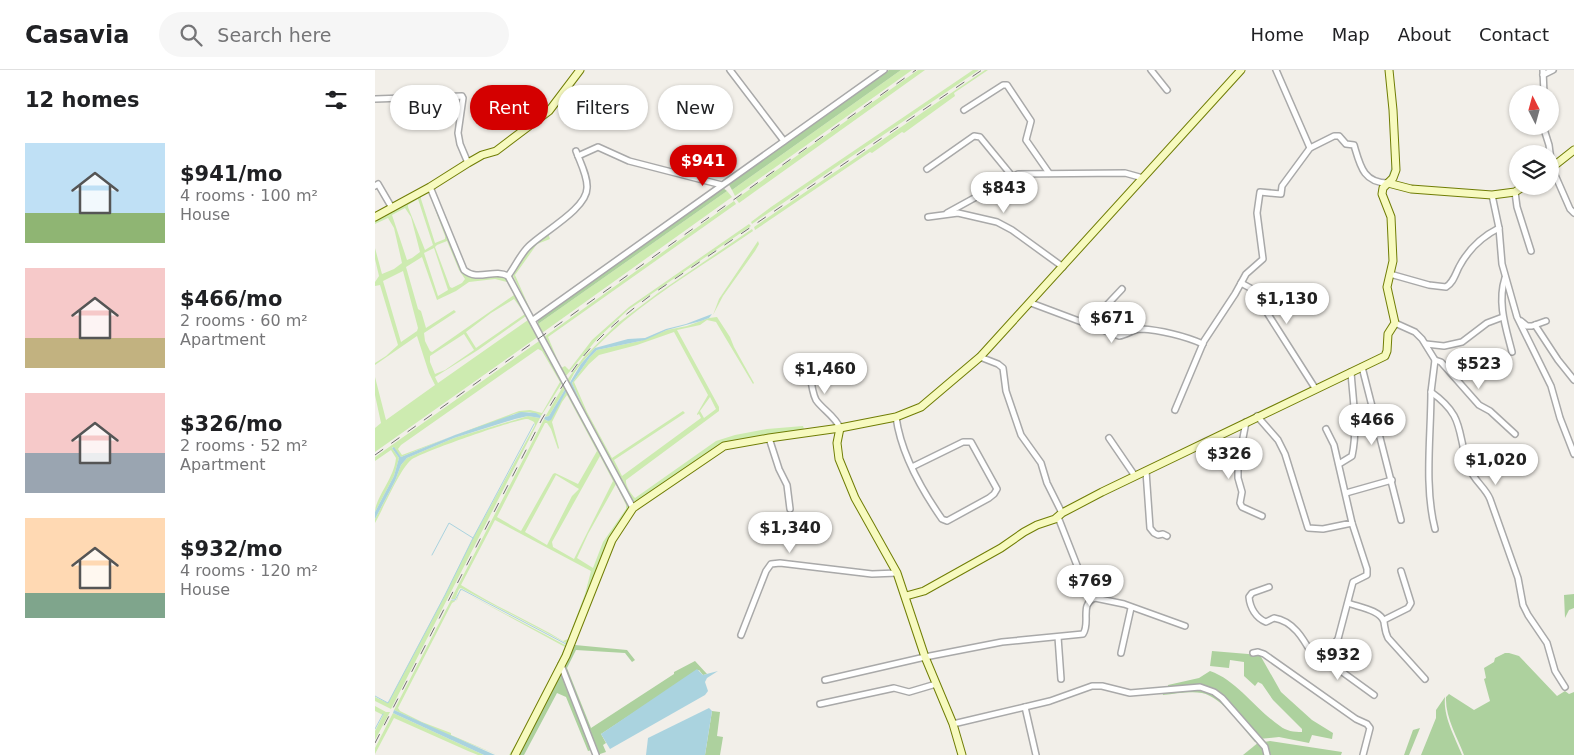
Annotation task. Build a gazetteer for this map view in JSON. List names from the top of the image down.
{
  "north": "top",
  "page": {
    "header": "Casavia",
    "search": "Search here",
    "nav": [
      "Home",
      "Map",
      "About",
      "Contact"
    ],
    "heading": "12 homes",
    "chip": [
      "Buy",
      "Rent",
      "Filters",
      "New"
    ],
    "list": [
      {
        "name": "$941/mo",
        "note": "4 rooms · 100 m² · House"
      },
      {
        "name": "$466/mo",
        "note": "2 rooms · 60 m² · Apartment"
      },
      {
        "name": "$326/mo",
        "note": "2 rooms · 52 m² · Apartment"
      },
      {
        "name": "$932/mo",
        "note": "4 rooms · 120 m² · House"
      }
    ],
    "price": [
      "$941",
      "$843",
      "$1,130",
      "$671",
      "$523",
      "$1,460",
      "$466",
      "$326",
      "$1,020",
      "$1,340",
      "$769",
      "$932"
    ]
  }
}
